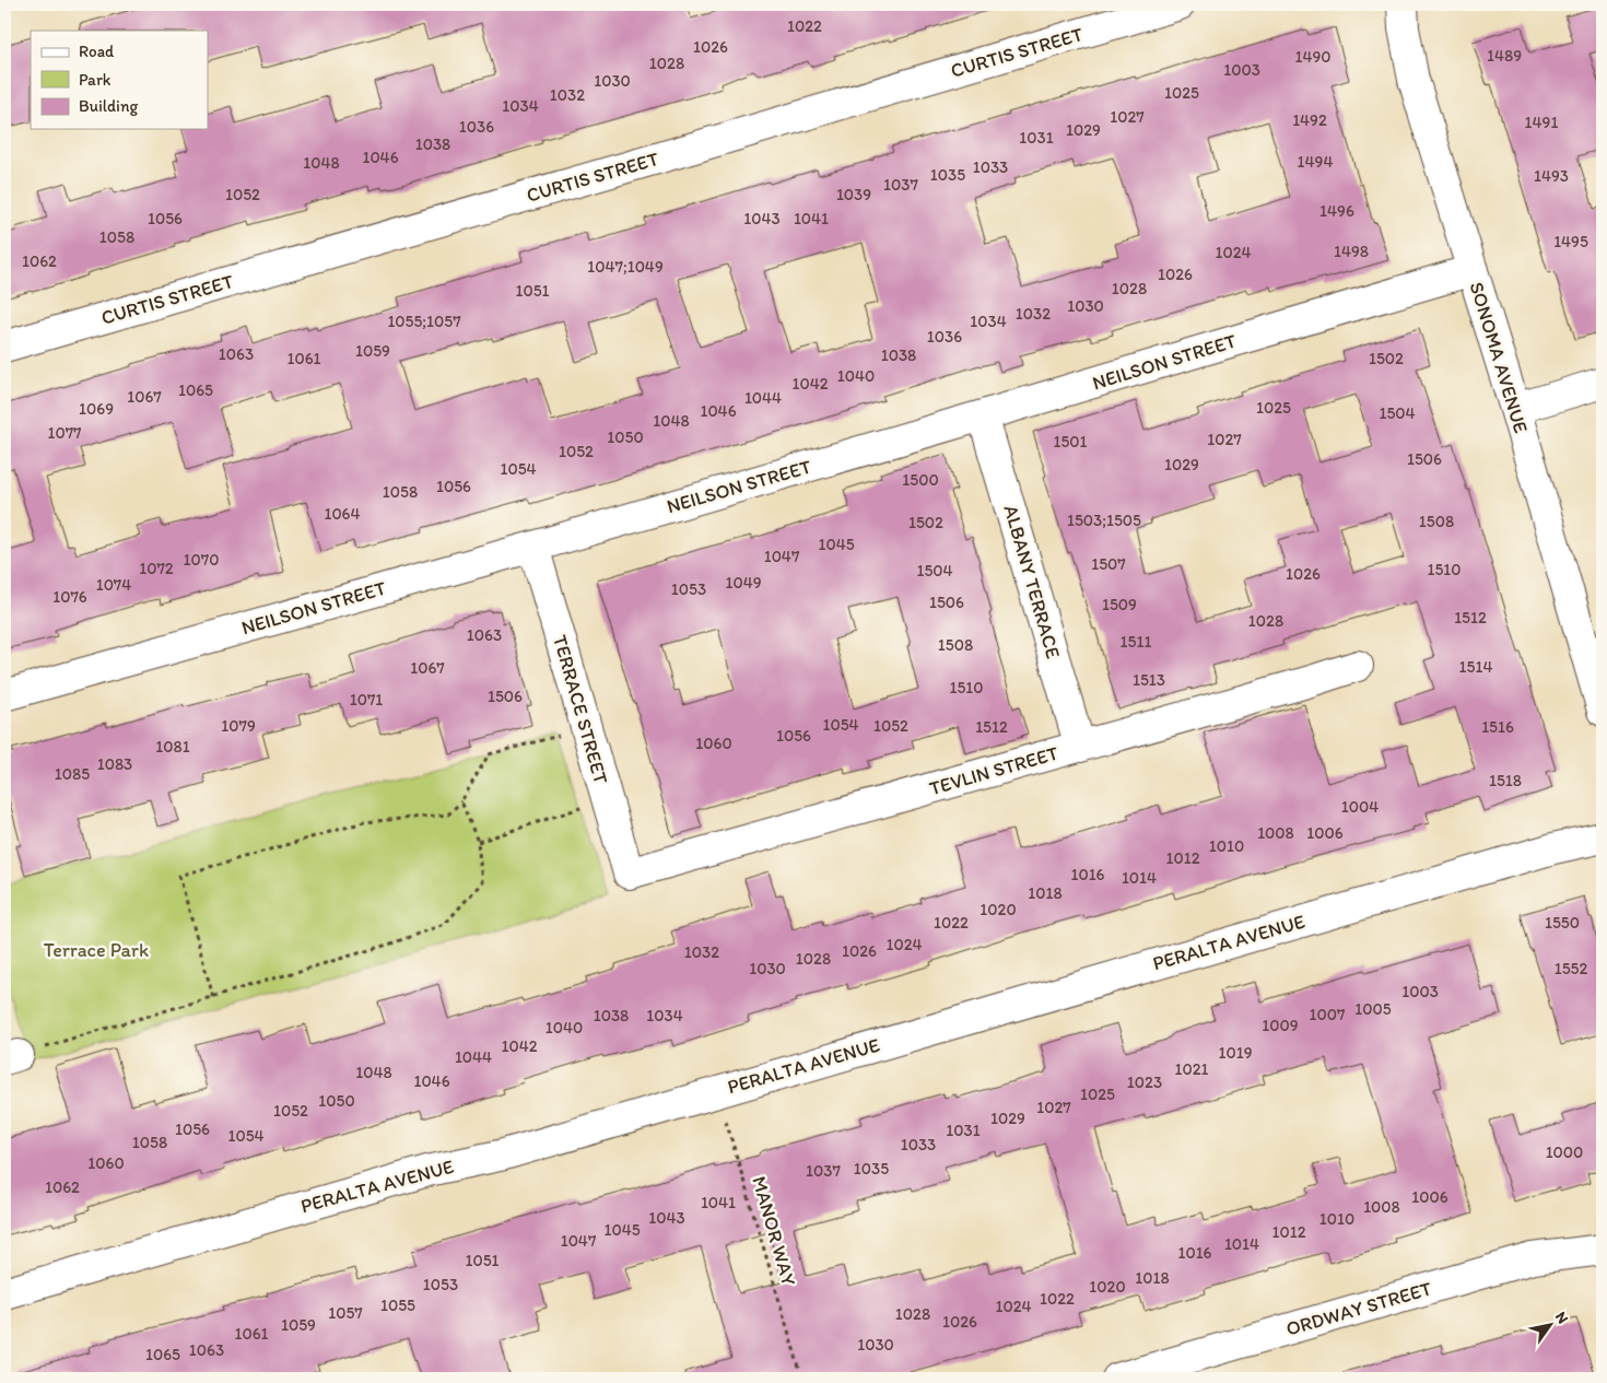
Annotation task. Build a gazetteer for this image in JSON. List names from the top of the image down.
{
  "streets": {
    "street": [
      "CURTIS STREET",
      "SONOMA AVENUE",
      "NEILSON STREET",
      "ALBANY TERRACE",
      "TERRACE STREET",
      "TEVLIN STREET",
      "PERALTA AVENUE",
      "ORDWAY STREET"
    ],
    "path": ["MANOR WAY"]
  },
  "crossings": [
    ["SONOMA AVENUE", "NEILSON STREET"],
    ["NEILSON STREET", "ALBANY TERRACE"],
    ["NEILSON STREET", "TERRACE STREET"],
    ["ALBANY TERRACE", "TEVLIN STREET"],
    ["TERRACE STREET", "TEVLIN STREET"],
    ["PERALTA AVENUE", "MANOR WAY"]
  ],
  "parks": ["Terrace Park"],
  "house_numbers": [
    "1022",
    "1026",
    "1489",
    "1490",
    "1028",
    "1003",
    "1030",
    "1025",
    "1032",
    "1034",
    "1027",
    "1492",
    "1491",
    "1036",
    "1029",
    "1031",
    "1038",
    "1046",
    "1494",
    "1048",
    "1033",
    "1035",
    "1493",
    "1037",
    "1052",
    "1039",
    "1496",
    "1056",
    "1043",
    "1041",
    "1058",
    "1495",
    "1498",
    "1024",
    "1062",
    "1047;1049",
    "1026",
    "1028",
    "1051",
    "1030",
    "1032",
    "1055;1057",
    "1034",
    "1036",
    "1059",
    "1063",
    "1038",
    "1061",
    "1502",
    "1040",
    "1042",
    "1065",
    "1067",
    "1044",
    "1025",
    "1069",
    "1046",
    "1504",
    "1048",
    "1077",
    "1050",
    "1027",
    "1501",
    "1052",
    "1506",
    "1029",
    "1054",
    "1500",
    "1056",
    "1058",
    "1064",
    "1503;1505",
    "1508",
    "1502",
    "1045",
    "1047",
    "1070",
    "1507",
    "1072",
    "1510",
    "1504",
    "1026",
    "1049",
    "1074",
    "1053",
    "1076",
    "1506",
    "1509",
    "1512",
    "1028",
    "1063",
    "1511",
    "1508",
    "1514",
    "1067",
    "1513",
    "1510",
    "1506",
    "1071",
    "1054",
    "1079",
    "1052",
    "1512",
    "1516",
    "1056",
    "1060",
    "1081",
    "1083",
    "1085",
    "1518",
    "1004",
    "1008",
    "1006",
    "1010",
    "1012",
    "1016",
    "1014",
    "1018",
    "1020",
    "1022",
    "1550",
    "1024",
    "1026",
    "1032",
    "1028",
    "1030",
    "1552",
    "1003",
    "1005",
    "1007",
    "1038",
    "1034",
    "1009",
    "1040",
    "1042",
    "1019",
    "1044",
    "1021",
    "1048",
    "1046",
    "1023",
    "1025",
    "1050",
    "1027",
    "1052",
    "1029",
    "1056",
    "1031",
    "1054",
    "1058",
    "1033",
    "1000",
    "1060",
    "1035",
    "1037",
    "1062",
    "1006",
    "1041",
    "1008",
    "1043",
    "1010",
    "1045",
    "1012",
    "1047",
    "1014",
    "1016",
    "1051",
    "1018",
    "1053",
    "1020",
    "1022",
    "1055",
    "1024",
    "1057",
    "1028",
    "1026",
    "1059",
    "1061",
    "1030",
    "1063",
    "1065"
  ],
  "legend": ["Road", "Park", "Building"],
  "north": "top right"
}
